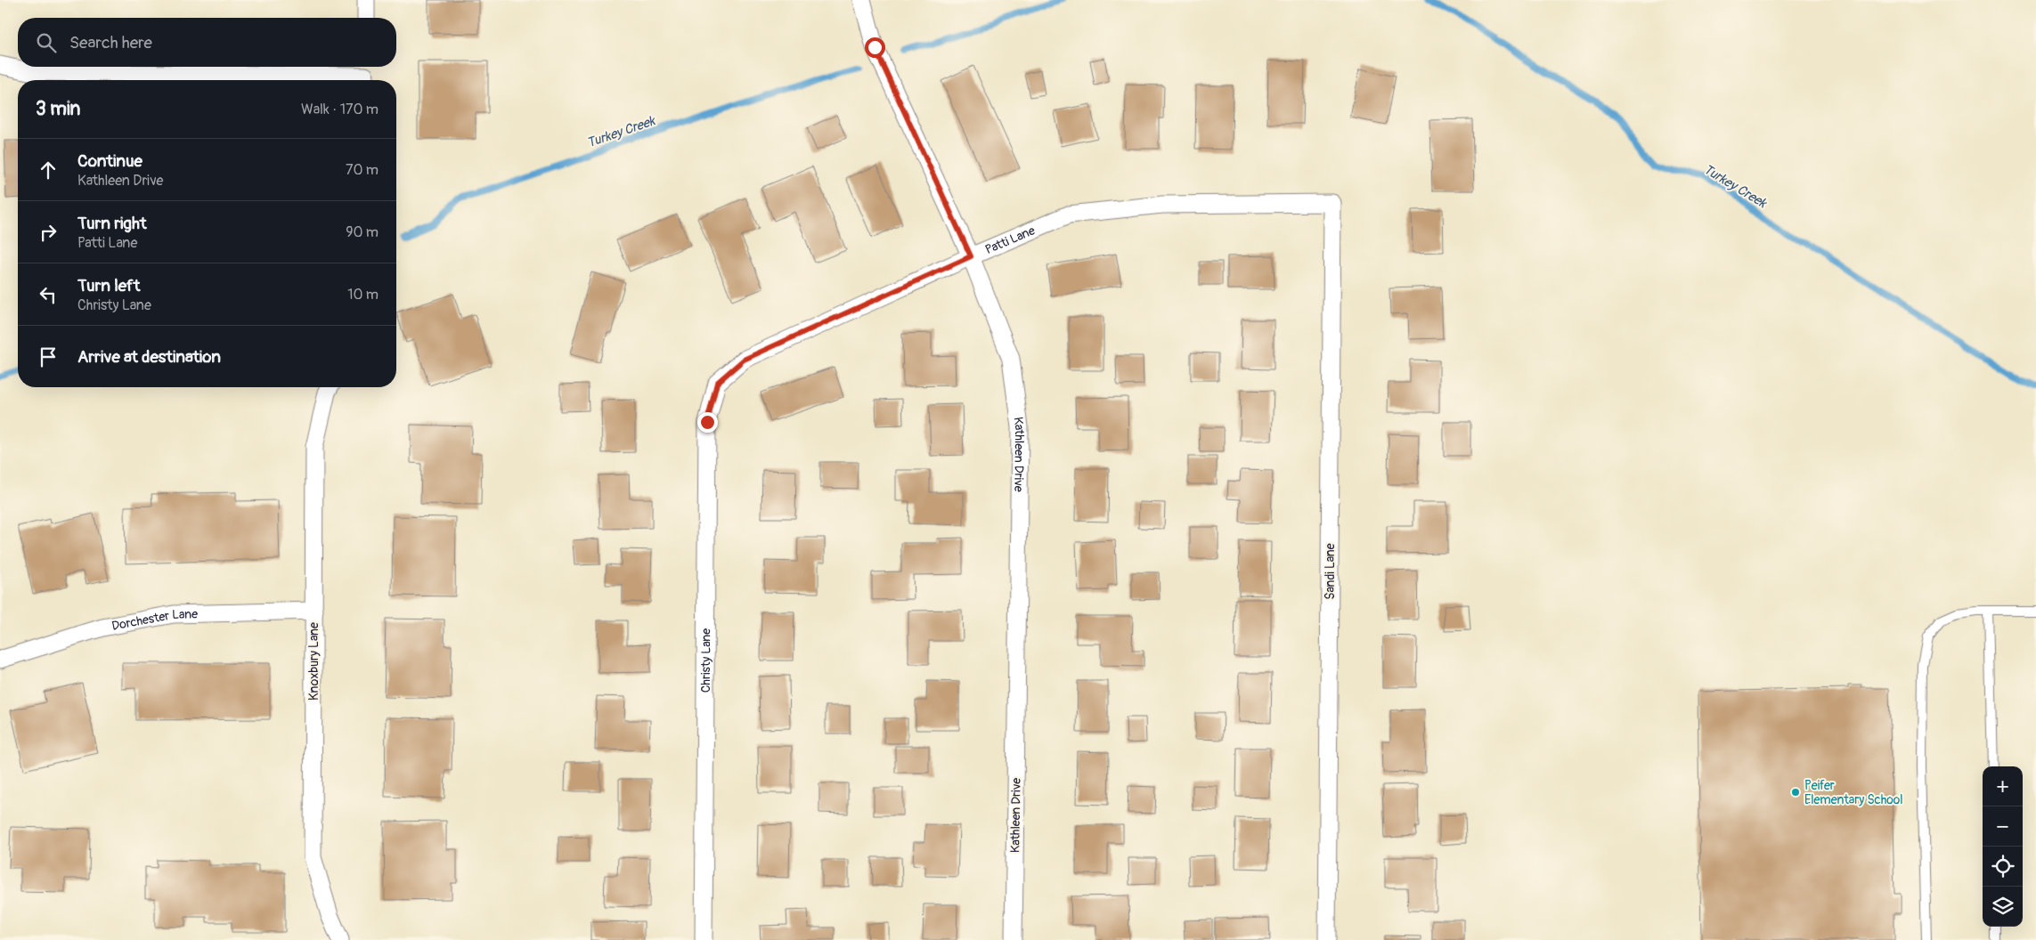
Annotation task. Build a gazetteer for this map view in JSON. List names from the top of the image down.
{
  "streets": {
    "street": [
      "Patti Lane",
      "Kathleen Drive",
      "Sandi Lane",
      "Dorchester Lane",
      "Christy Lane",
      "Knoxbury Lane"
    ]
  },
  "crossings": [
    ["Patti Lane", "Kathleen Drive"],
    ["Patti Lane", "Sandi Lane"],
    ["Patti Lane", "Christy Lane"],
    ["Dorchester Lane", "Knoxbury Lane"]
  ],
  "water": ["Turkey Creek"],
  "places": ["Peifer Elementary School"],
  "page": {
    "search": "Search here",
    "heading": ["3 min", "Walk · 170 m"],
    "list": [
      ["Continue", "Kathleen Drive", "70 m"],
      ["Turn right", "Patti Lane", "90 m"],
      ["Turn left", "Christy Lane", "10 m"],
      "Arrive at destination"
    ],
    "map_buttons": ["+", "−"]
  }
}
